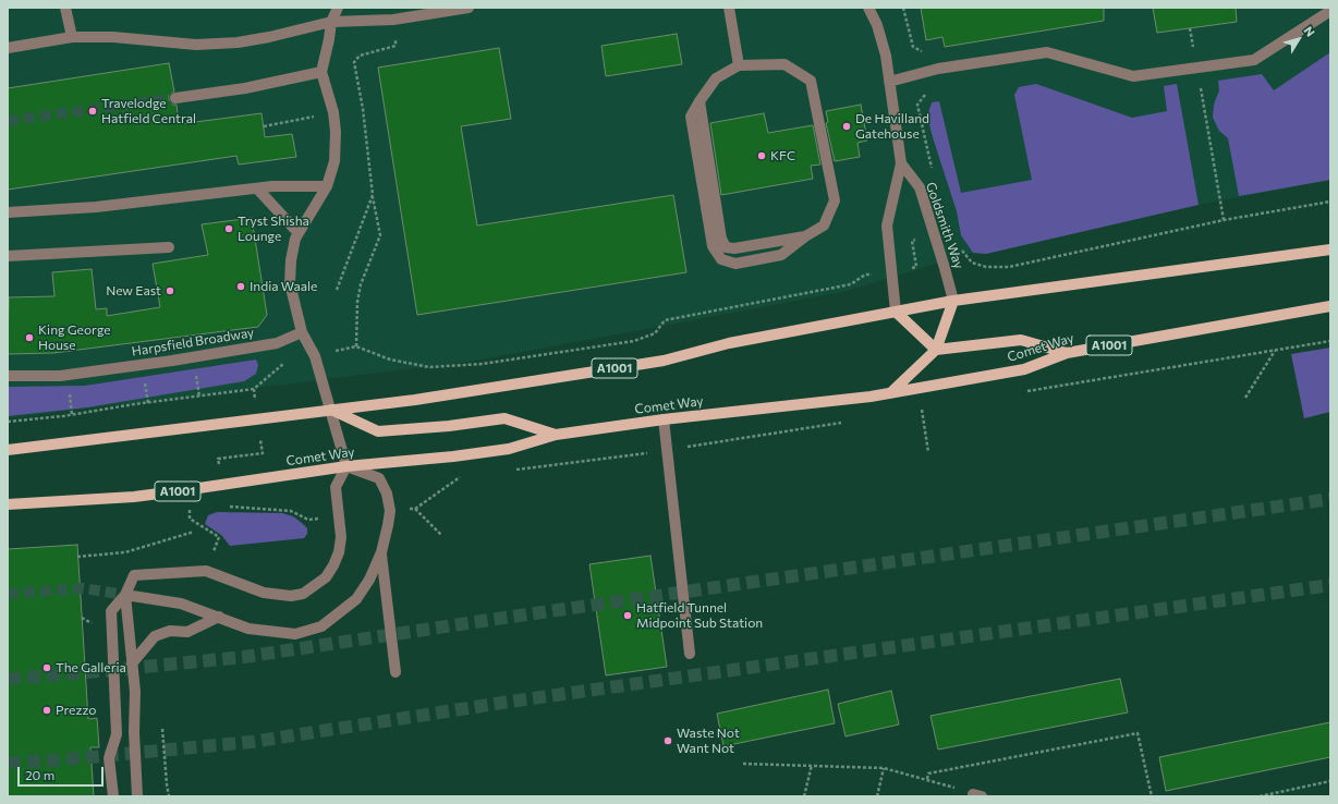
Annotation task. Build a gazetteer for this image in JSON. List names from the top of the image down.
{
  "streets": {
    "main road": ["A1001", "Comet Way"],
    "street": ["Goldsmith Way", "Harpsfield Broadway"]
  },
  "crossings": [
    ["Goldsmith Way", "A1001"],
    ["A1001", "Comet Way"]
  ],
  "places": [
    "Travelodge Hatfield Central",
    "De Havilland Gatehouse",
    "KFC",
    "Tryst Shisha Lounge",
    "India Waale",
    "New East",
    "King George House",
    "Hatfield Tunnel Midpoint Sub Station",
    "The Galleria",
    "Prezzo",
    "Waste Not Want Not"
  ],
  "scale_bar": "20 m",
  "north": "top right"
}
